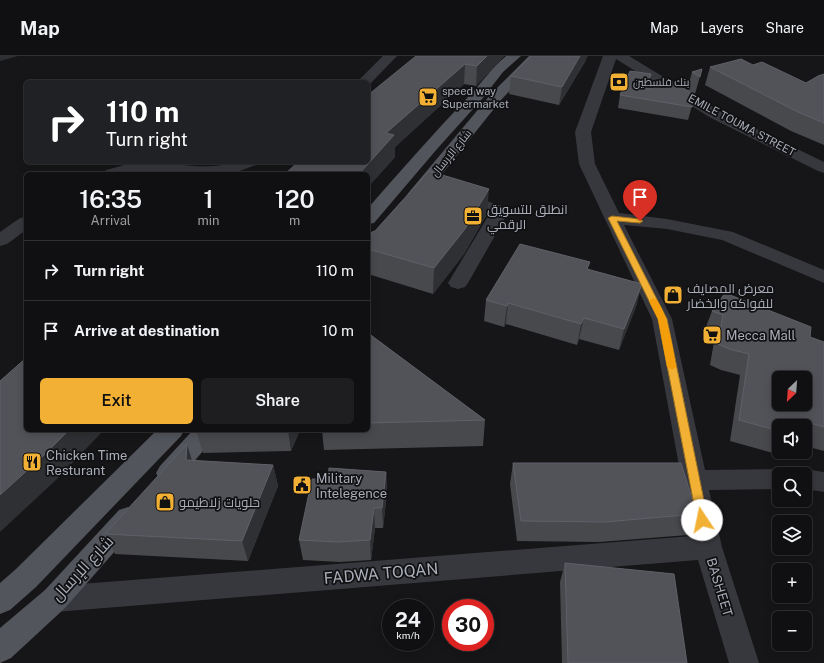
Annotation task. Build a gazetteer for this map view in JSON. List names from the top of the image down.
{
  "streets": {
    "main road": ["شارع الإرسال"],
    "street": ["EMILE TOUMA STREET", "FADWA TOQAN", "BASHEET"]
  },
  "crossings": [
    ["شارع الإرسال", "FADWA TOQAN"],
    ["FADWA TOQAN", "BASHEET"]
  ],
  "places": {
    "bank": ["بنك فلسطين"],
    "supermarket": ["speed way Supermarket", "Mecca Mall"],
    "office": ["انطلق للتسويق الرقمي"],
    "shop": ["معرض المصايف للفواكه والخضار", "حلويات زلاطيمو"],
    "restaurant": ["Chicken Time Resturant"],
    "public building": ["Military Intelegence"]
  },
  "north": "bottom left",
  "page": {
    "header": "Map",
    "nav": ["Map", "Layers", "Share"],
    "turn": ["110 m", "Turn right"],
    "eta": [
      "16:35",
      "Arrival",
      "1",
      "min",
      "120",
      "m"
    ],
    "list": [
      {
        "name": "Turn right",
        "value": "110 m"
      },
      {
        "name": "Arrive at destination",
        "value": "10 m"
      }
    ],
    "buttons": ["Exit", "Share"],
    "map_buttons": ["+", "−"],
    "speed": "24 km/h",
    "limit": "30"
  }
}
